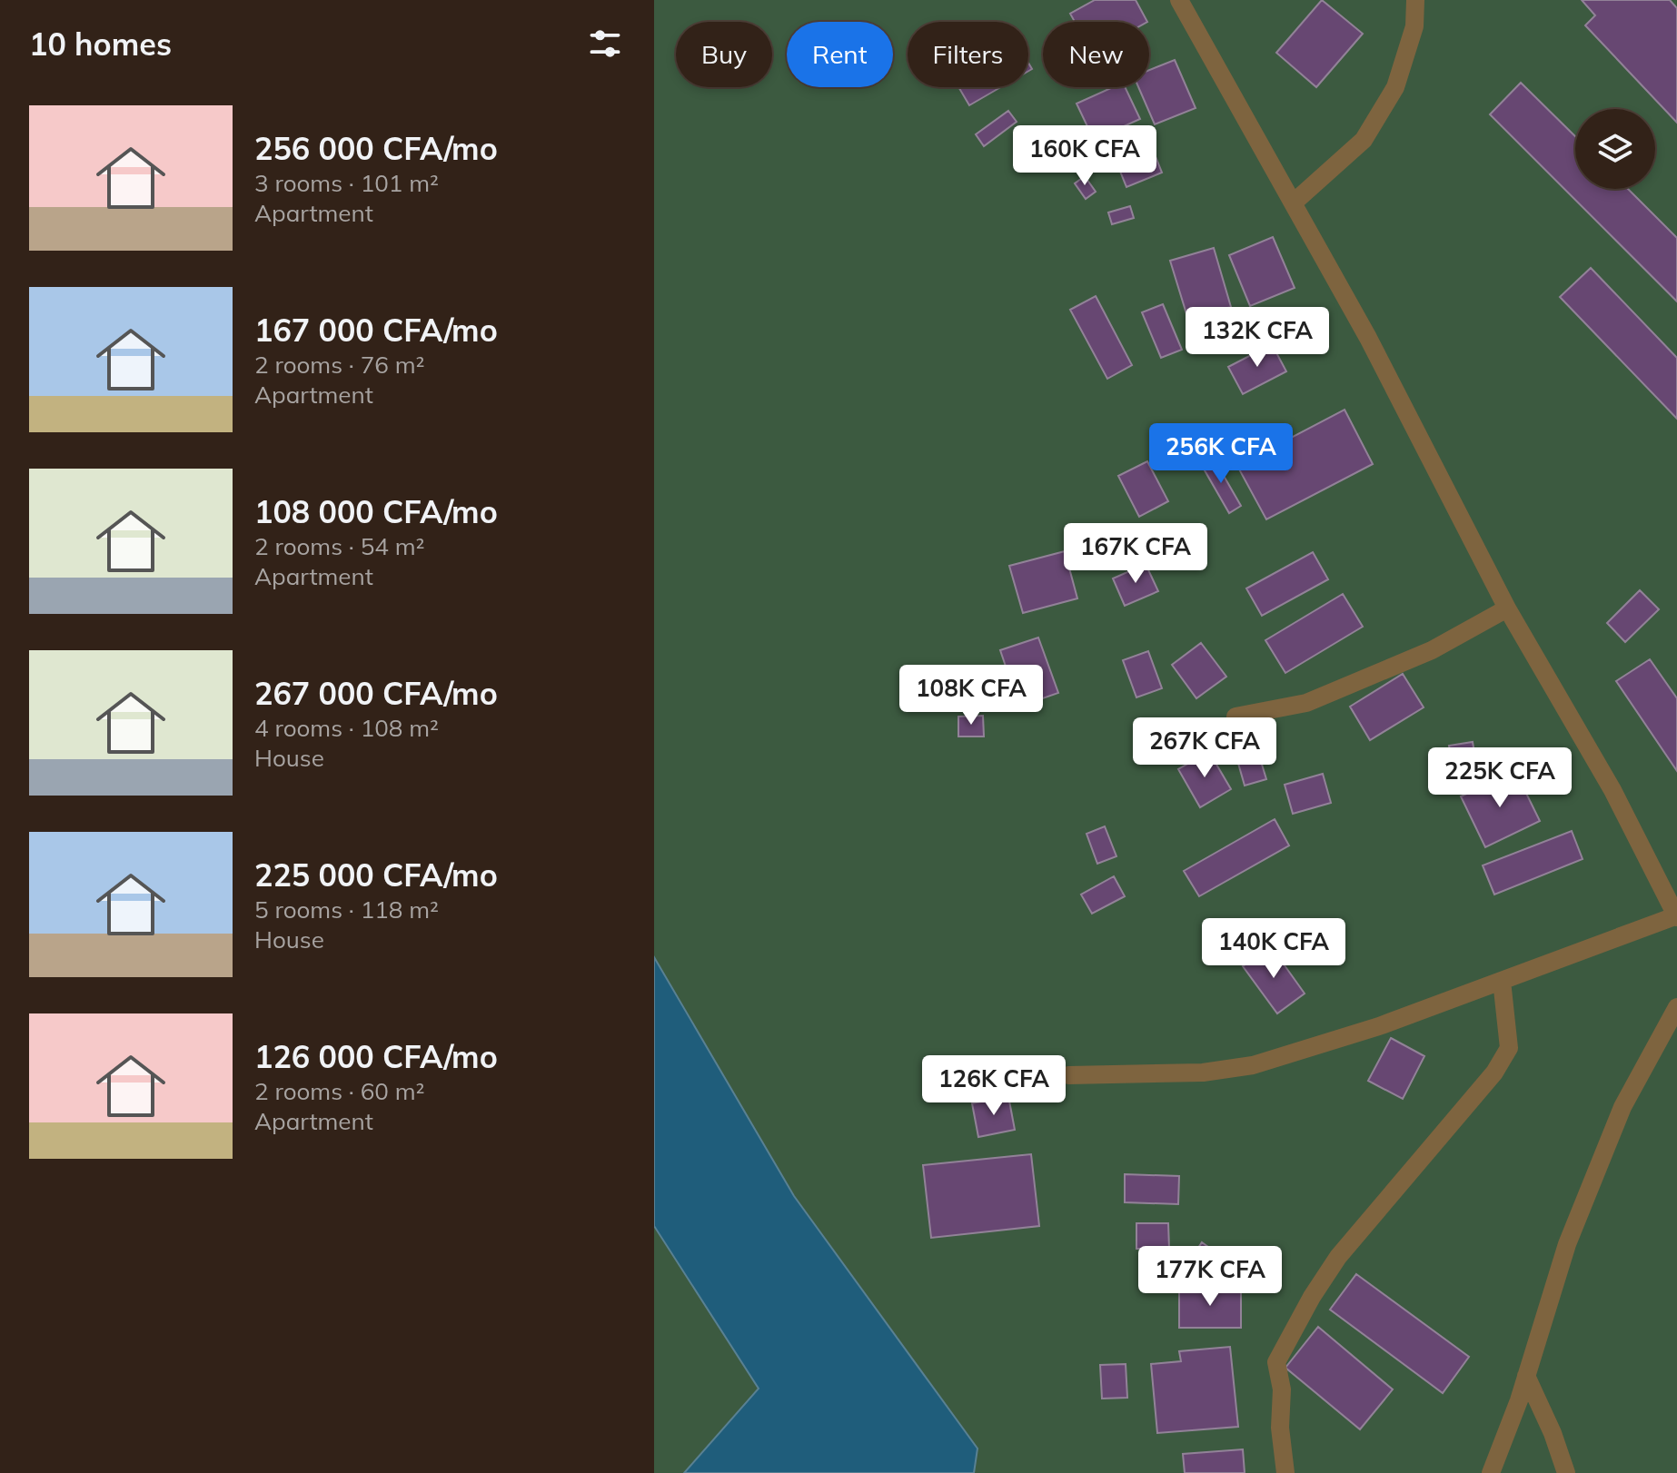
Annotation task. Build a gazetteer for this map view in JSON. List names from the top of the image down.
{
  "page": {
    "heading": "10 homes",
    "chip": [
      "Buy",
      "Rent",
      "Filters",
      "New"
    ],
    "list": [
      {
        "name": "256 000 CFA/mo",
        "note": "3 rooms · 101 m² · Apartment"
      },
      {
        "name": "167 000 CFA/mo",
        "note": "2 rooms · 76 m² · Apartment"
      },
      {
        "name": "108 000 CFA/mo",
        "note": "2 rooms · 54 m² · Apartment"
      },
      {
        "name": "267 000 CFA/mo",
        "note": "4 rooms · 108 m² · House"
      },
      {
        "name": "225 000 CFA/mo",
        "note": "5 rooms · 118 m² · House"
      },
      {
        "name": "126 000 CFA/mo",
        "note": "2 rooms · 60 m² · Apartment"
      }
    ],
    "price": [
      "160K CFA",
      "132K CFA",
      "256K CFA",
      "167K CFA",
      "108K CFA",
      "267K CFA",
      "225K CFA",
      "140K CFA",
      "126K CFA",
      "177K CFA"
    ]
  }
}
